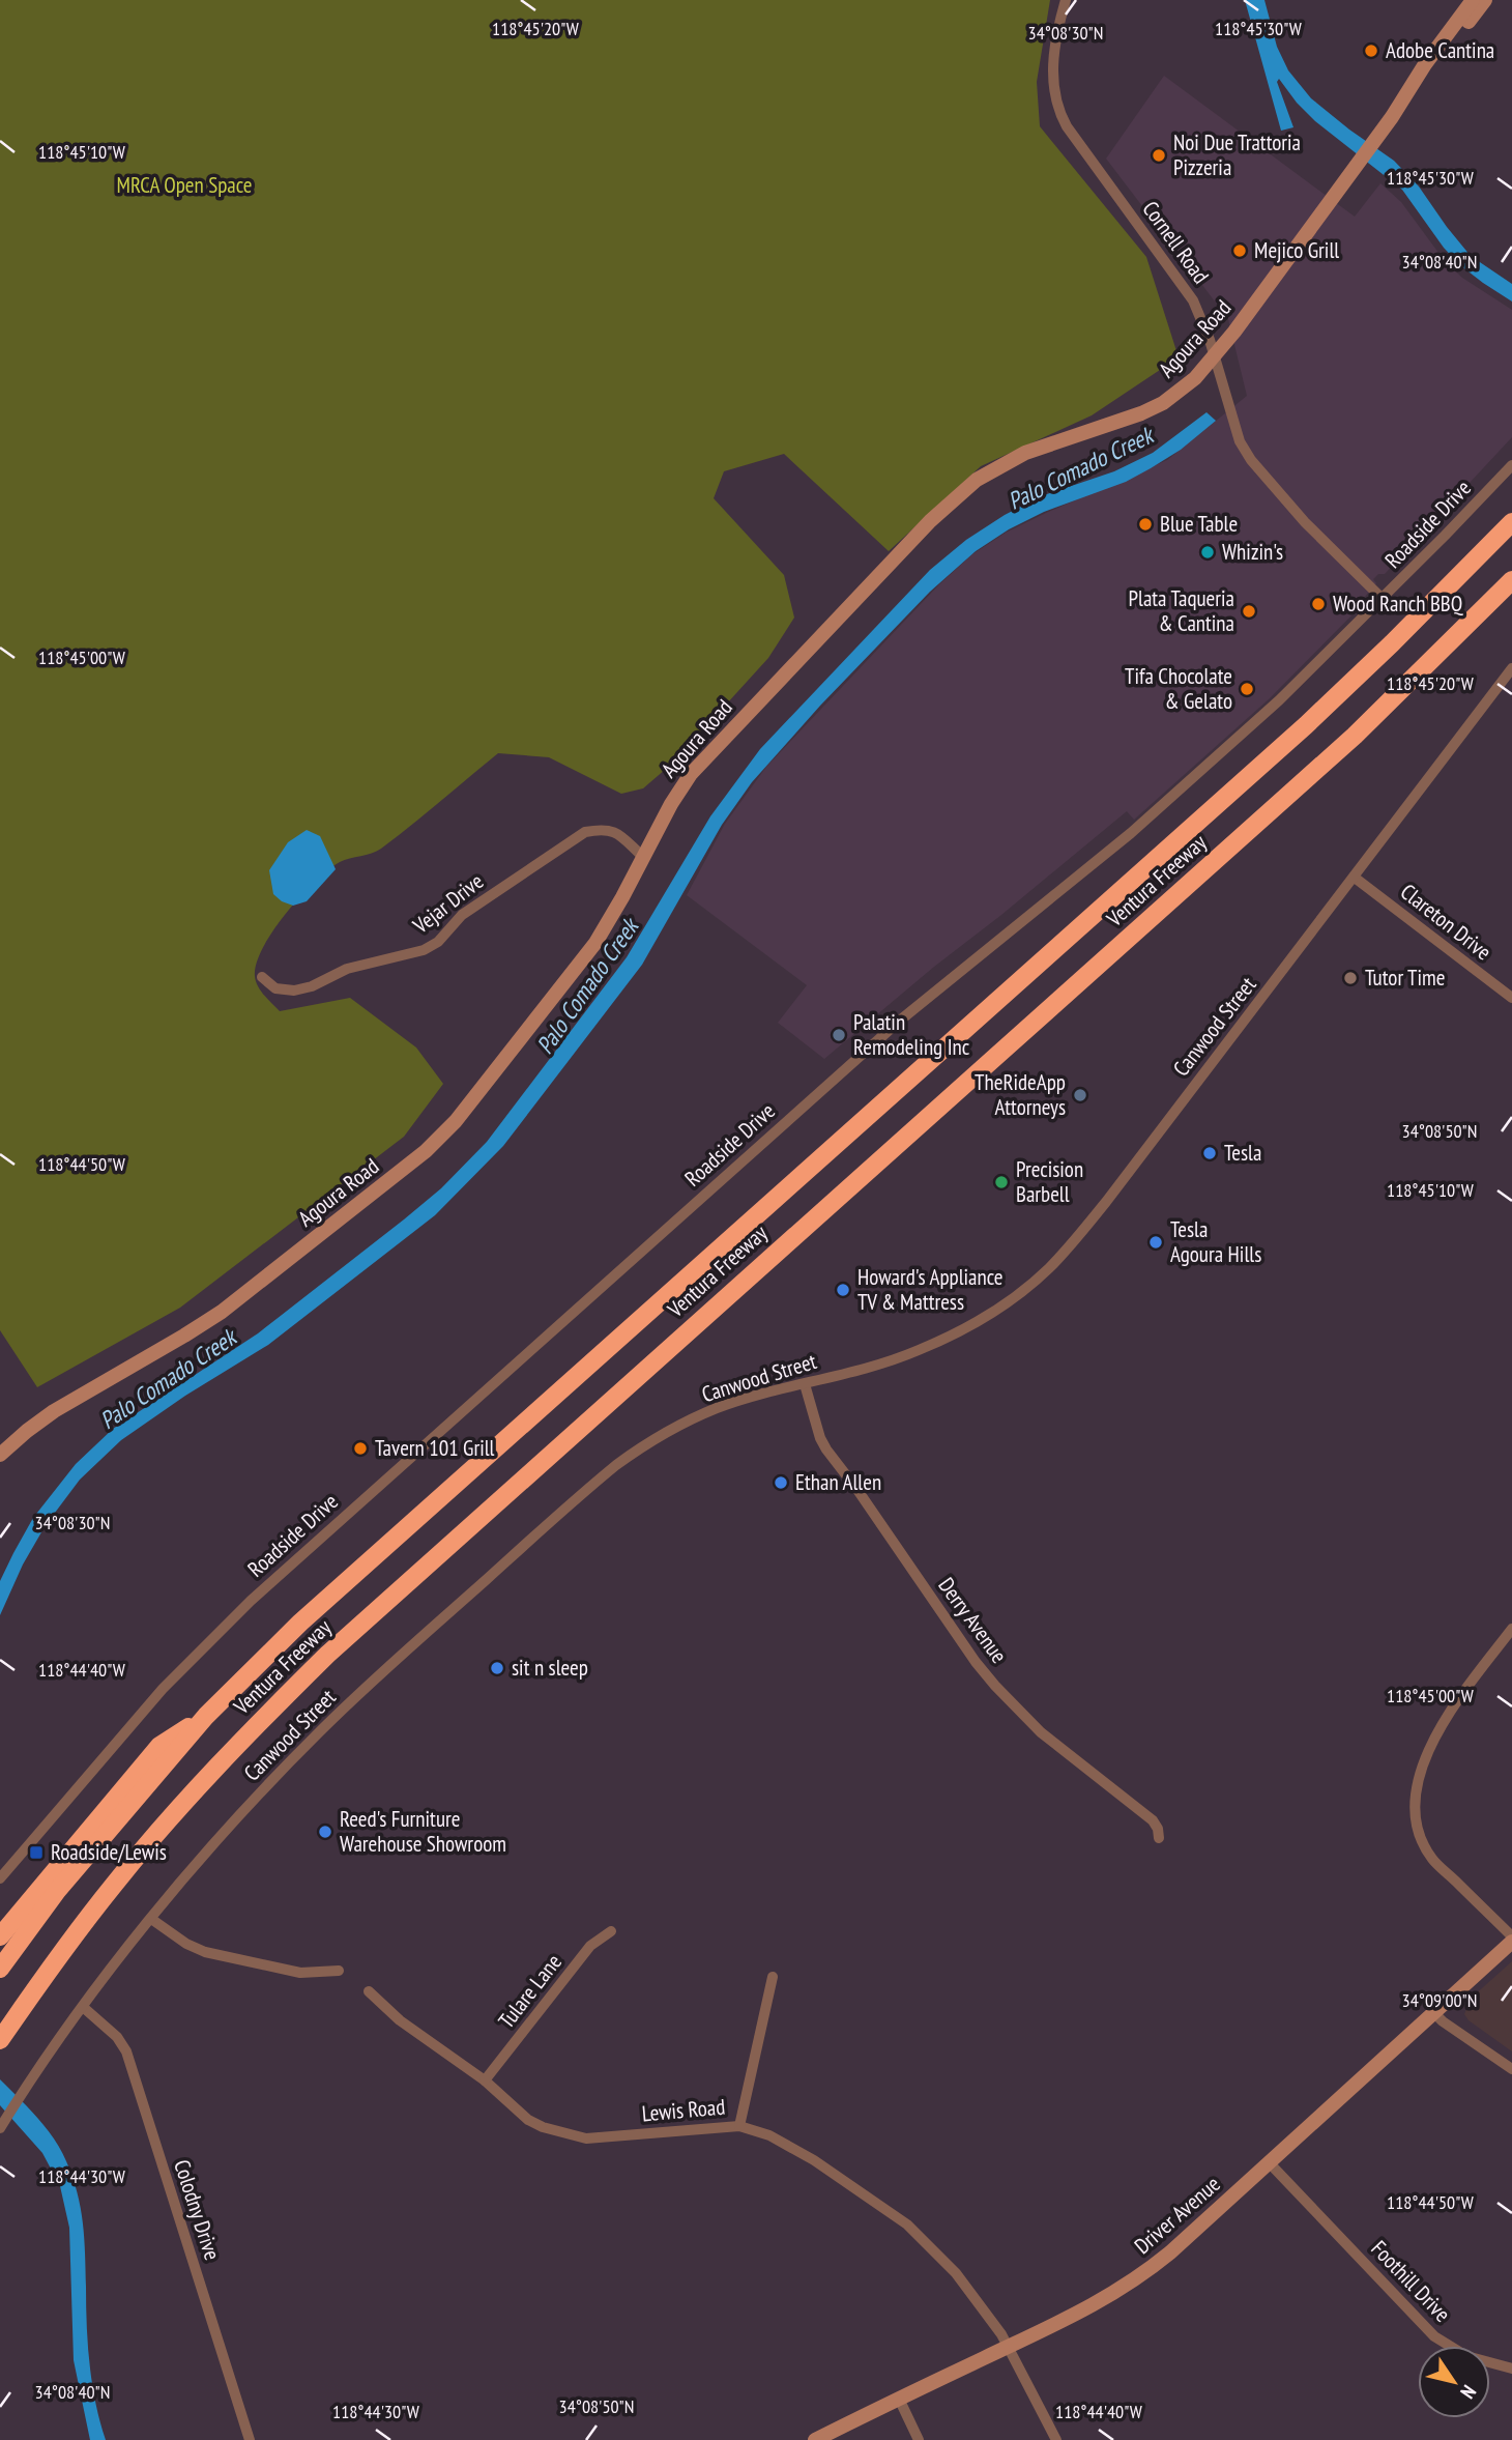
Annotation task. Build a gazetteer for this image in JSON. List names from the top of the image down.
{
  "streets": {
    "highway": ["Ventura Freeway"],
    "main road": ["Agoura Road", "Driver Avenue"],
    "street": [
      "Cornell Road",
      "Roadside Drive",
      "Vejar Drive",
      "Clareton Drive",
      "Canwood Street",
      "Derry Avenue",
      "Tulare Lane",
      "Lewis Road",
      "Colodny Drive",
      "Foothill Drive"
    ]
  },
  "crossings": [
    ["Cornell Road", "Agoura Road"],
    ["Cornell Road", "Roadside Drive"],
    ["Agoura Road", "Vejar Drive"],
    ["Clareton Drive", "Canwood Street"],
    ["Canwood Street", "Derry Avenue"],
    ["Canwood Street", "Colodny Drive"],
    ["Tulare Lane", "Lewis Road"],
    ["Lewis Road", "Driver Avenue"],
    ["Driver Avenue", "Foothill Drive"]
  ],
  "water": ["Palo Comado Creek"],
  "parks": ["MRCA Open Space"],
  "places": {
    "other": [
      "Adobe Cantina",
      "Noi Due Trattoria Pizzeria",
      "Mejico Grill",
      "Blue Table",
      "Whizin's",
      "Wood Ranch BBQ",
      "Plata Taqueria & Cantina",
      "Tifa Chocolate & Gelato",
      "Tutor Time",
      "Palatin Remodeling Inc",
      "TheRideApp Attorneys",
      "Tesla",
      "Precision Barbell",
      "Tesla Agoura Hills",
      "Howard's Appliance TV & Mattress",
      "Tavern 101 Grill",
      "Ethan Allen",
      "sit n sleep",
      "Reed's Furniture Warehouse Showroom"
    ],
    "transit": ["Roadside/Lewis"]
  },
  "north": "bottom right",
  "coordinates": [
    "118°45'20\"W",
    "118°45'30\"W",
    "34°08'30\"N",
    "118°45'10\"W",
    "34°08'40\"N",
    "118°45'00\"W",
    "34°08'50\"N",
    "118°44'50\"W",
    "118°44'40\"W",
    "34°09'00\"N",
    "118°44'30\"W"
  ]
}
